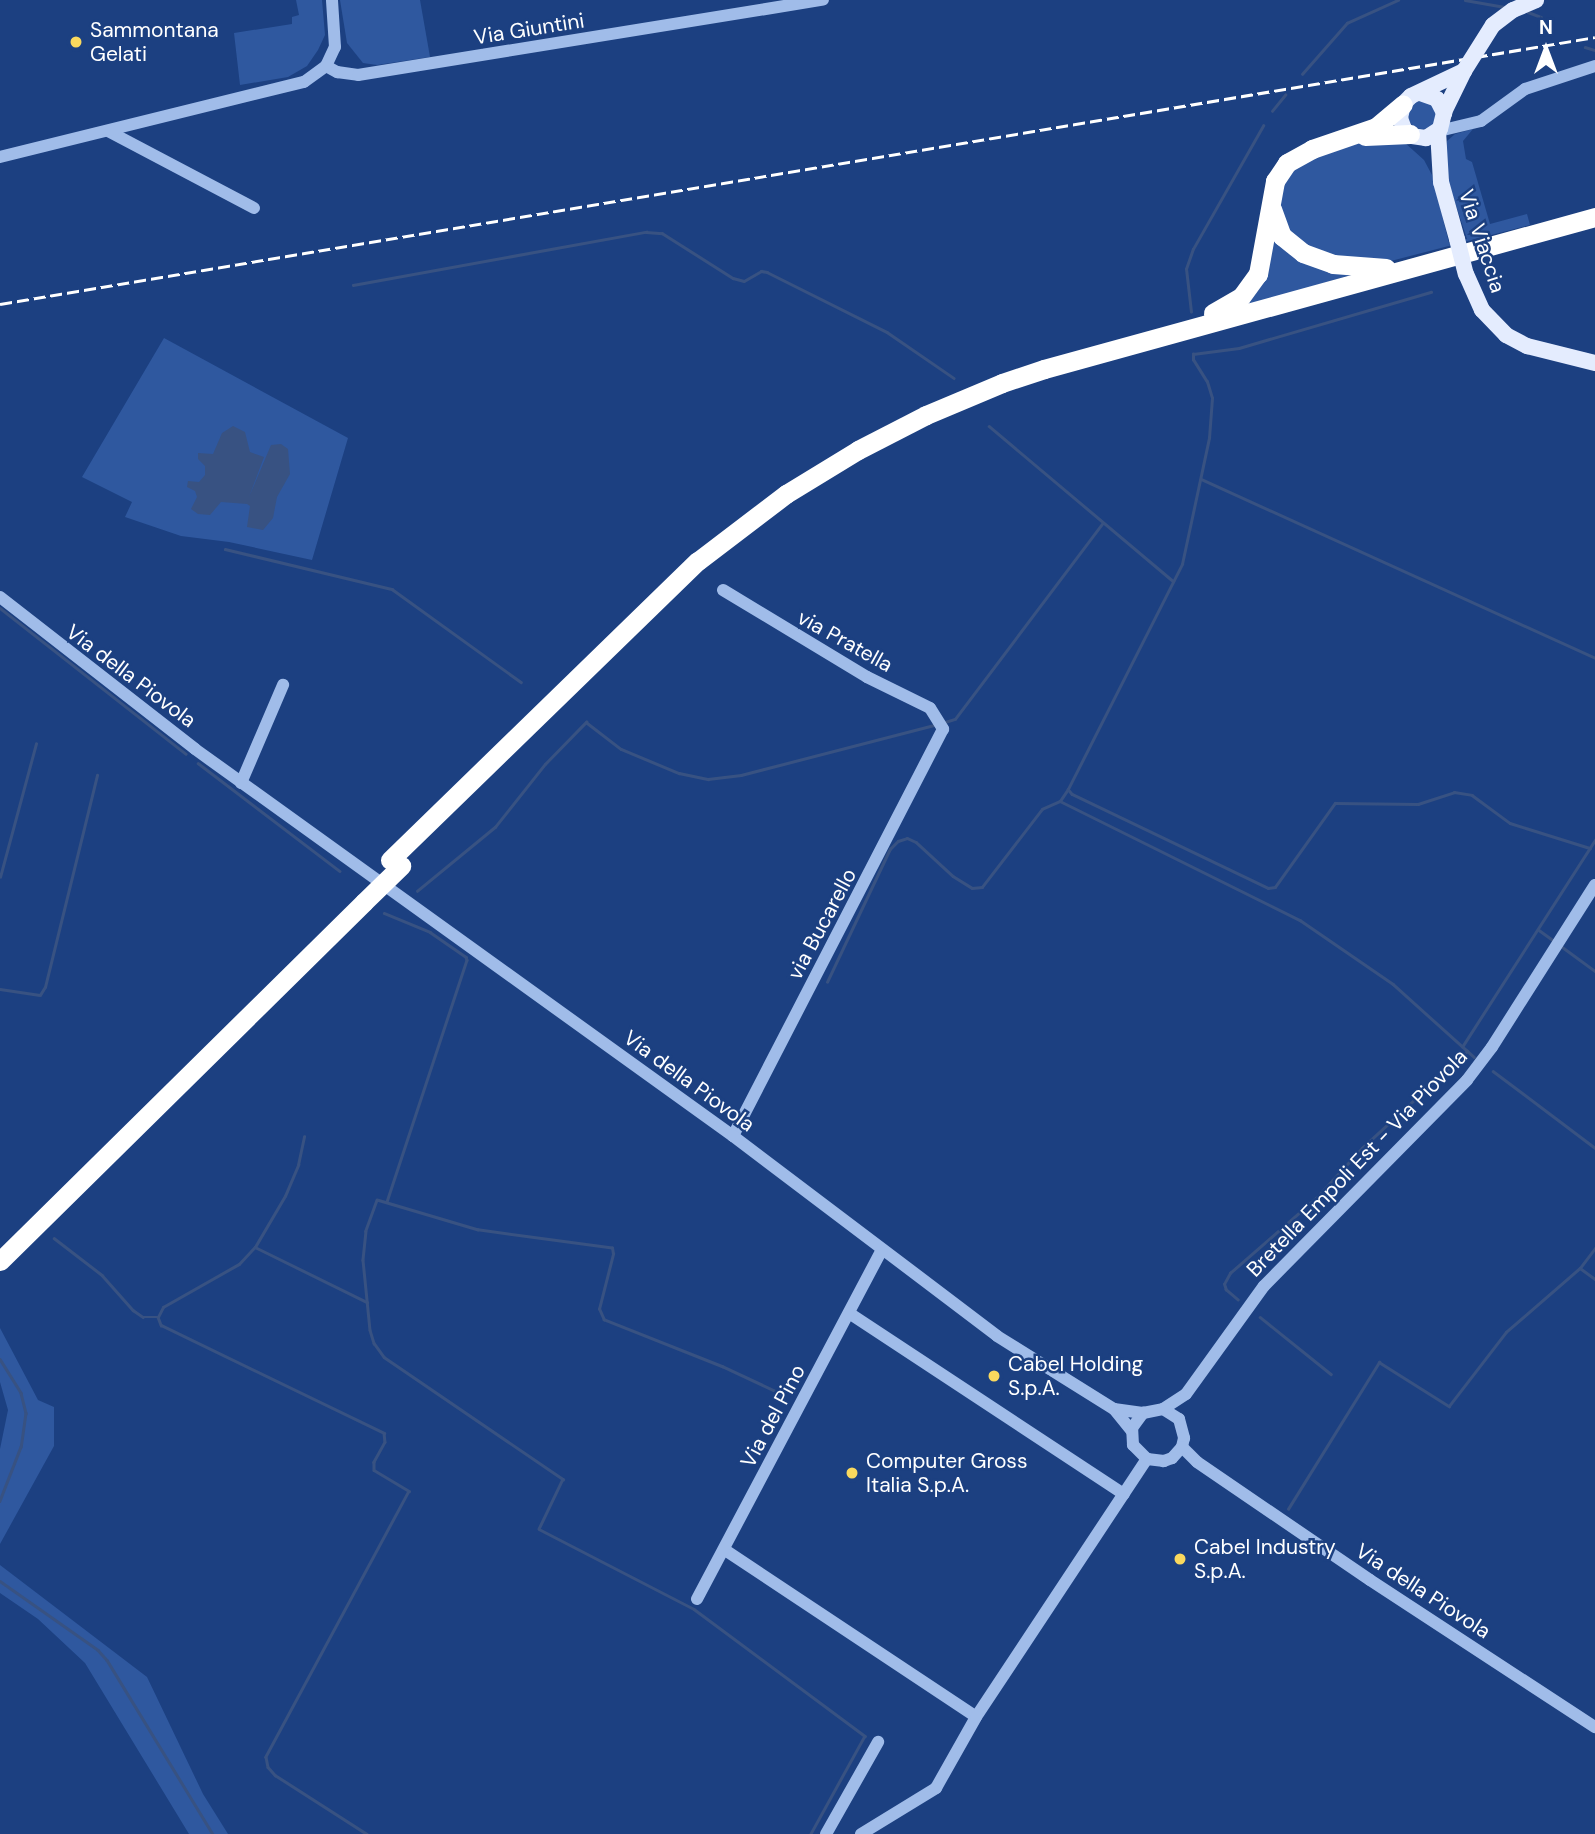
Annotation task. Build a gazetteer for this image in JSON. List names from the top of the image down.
{
  "streets": {
    "main road": ["Via Viaccia"],
    "street": [
      "Via Giuntini",
      "via Pratella",
      "Via della Piovola",
      "via Bucarello",
      "Bretella Empoli Est - Via Piovola",
      "Via del Pino"
    ]
  },
  "crossings": [
    ["via Pratella", "via Bucarello"],
    ["Via della Piovola", "via Bucarello"],
    ["Via della Piovola", "Via del Pino"]
  ],
  "places": [
    "Sammontana Gelati",
    "Cabel Holding S.p.A.",
    "Computer Gross Italia S.p.A.",
    "Cabel Industry S.p.A."
  ],
  "north": "top"
}
